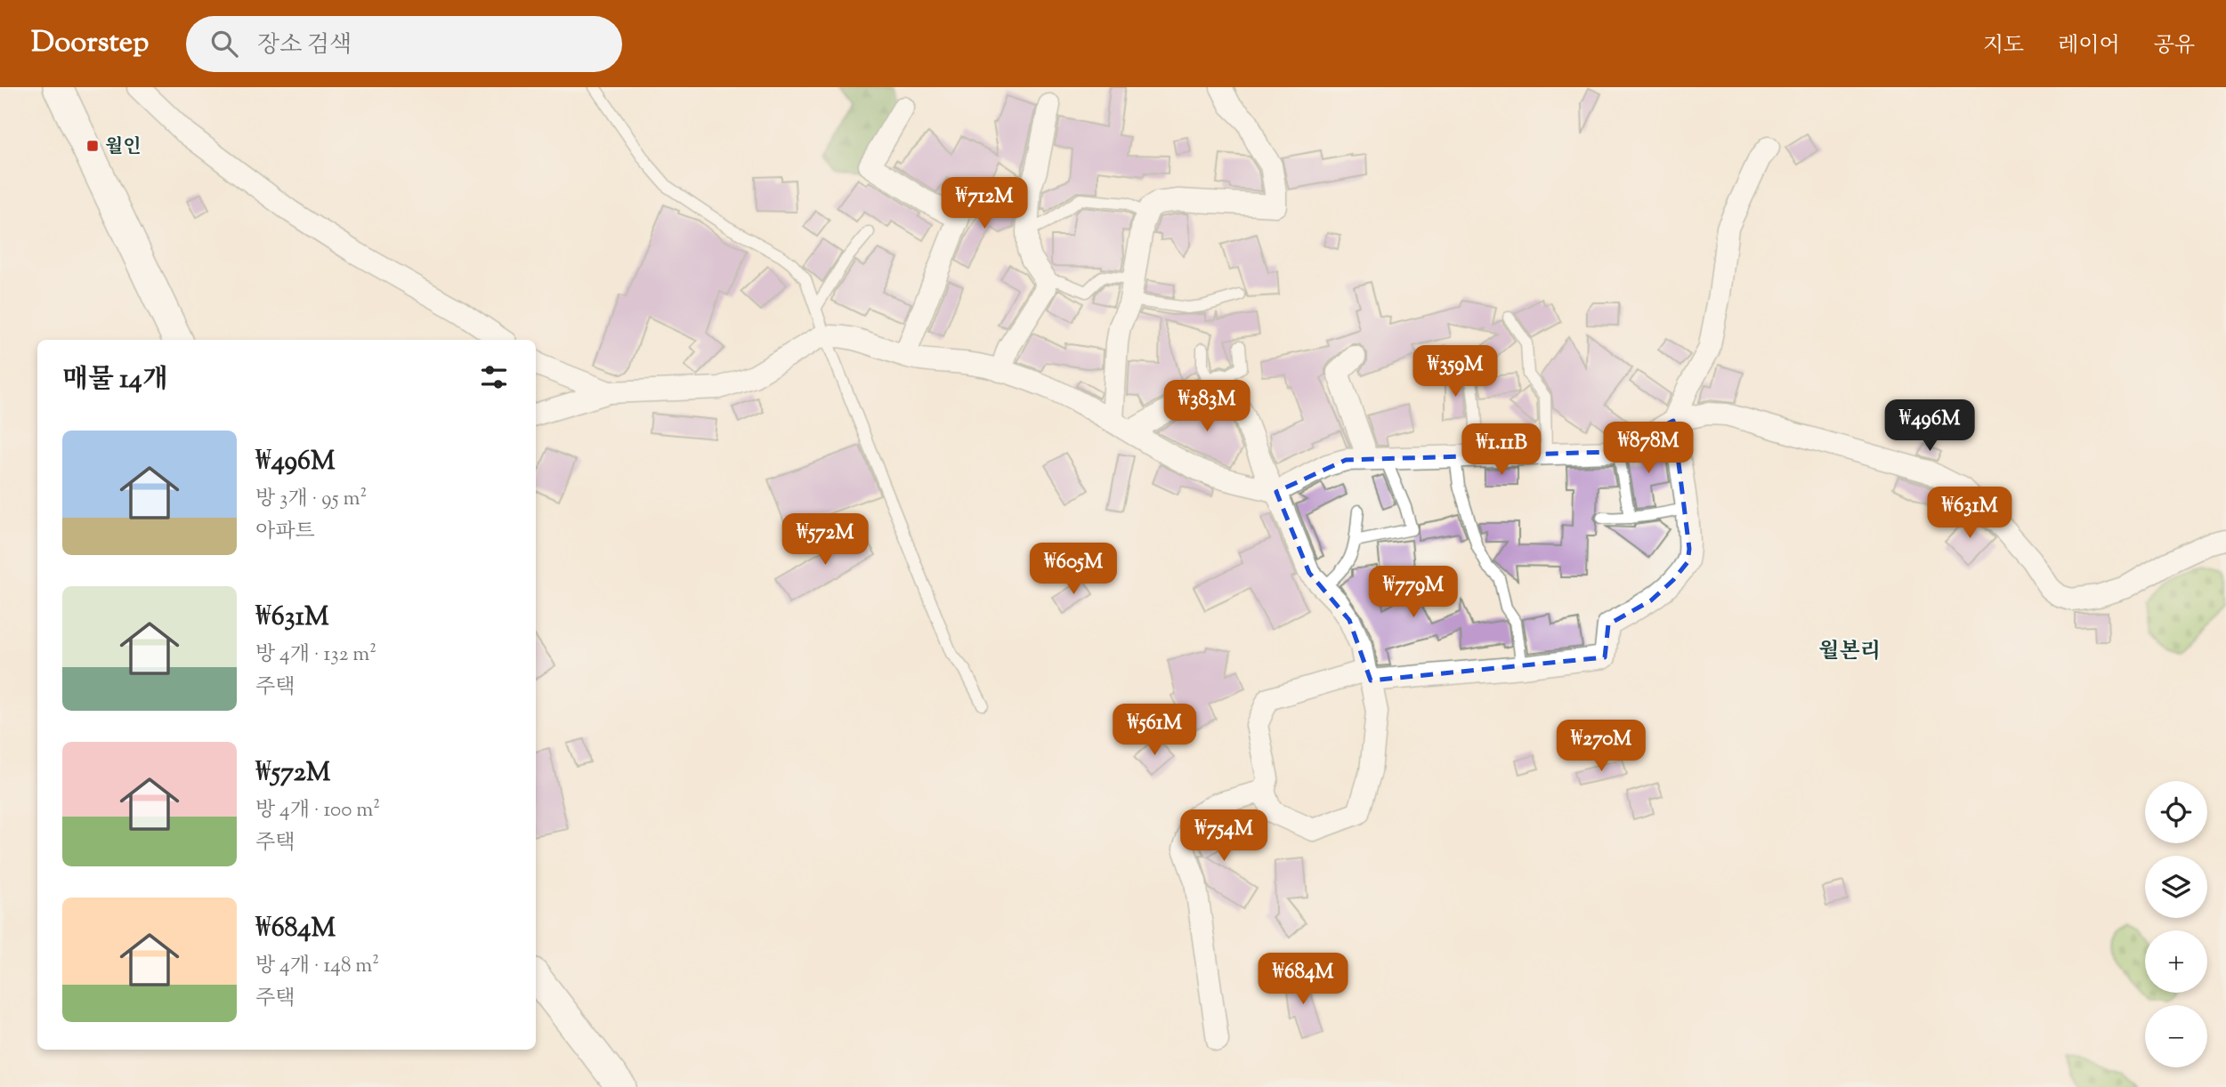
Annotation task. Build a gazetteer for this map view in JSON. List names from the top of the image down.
{
  "districts": ["월본리"],
  "places": {
    "transit": ["월인"]
  },
  "page": {
    "header": "Doorstep",
    "search": "장소 검색",
    "nav": ["지도", "레이어", "공유"],
    "price": [
      "₩712M",
      "₩359M",
      "₩383M",
      "₩496M",
      "₩878M",
      "₩1.11B",
      "₩631M",
      "₩572M",
      "₩605M",
      "₩779M",
      "₩561M",
      "₩270M",
      "₩754M",
      "₩684M"
    ],
    "heading": "매물 14개",
    "list": [
      {
        "name": "₩496M",
        "note": "방 3개 · 95 m² · 아파트"
      },
      {
        "name": "₩631M",
        "note": "방 4개 · 132 m² · 주택"
      },
      {
        "name": "₩572M",
        "note": "방 4개 · 100 m² · 주택"
      },
      {
        "name": "₩684M",
        "note": "방 4개 · 148 m² · 주택"
      }
    ],
    "map_buttons": ["+", "−"]
  }
}
